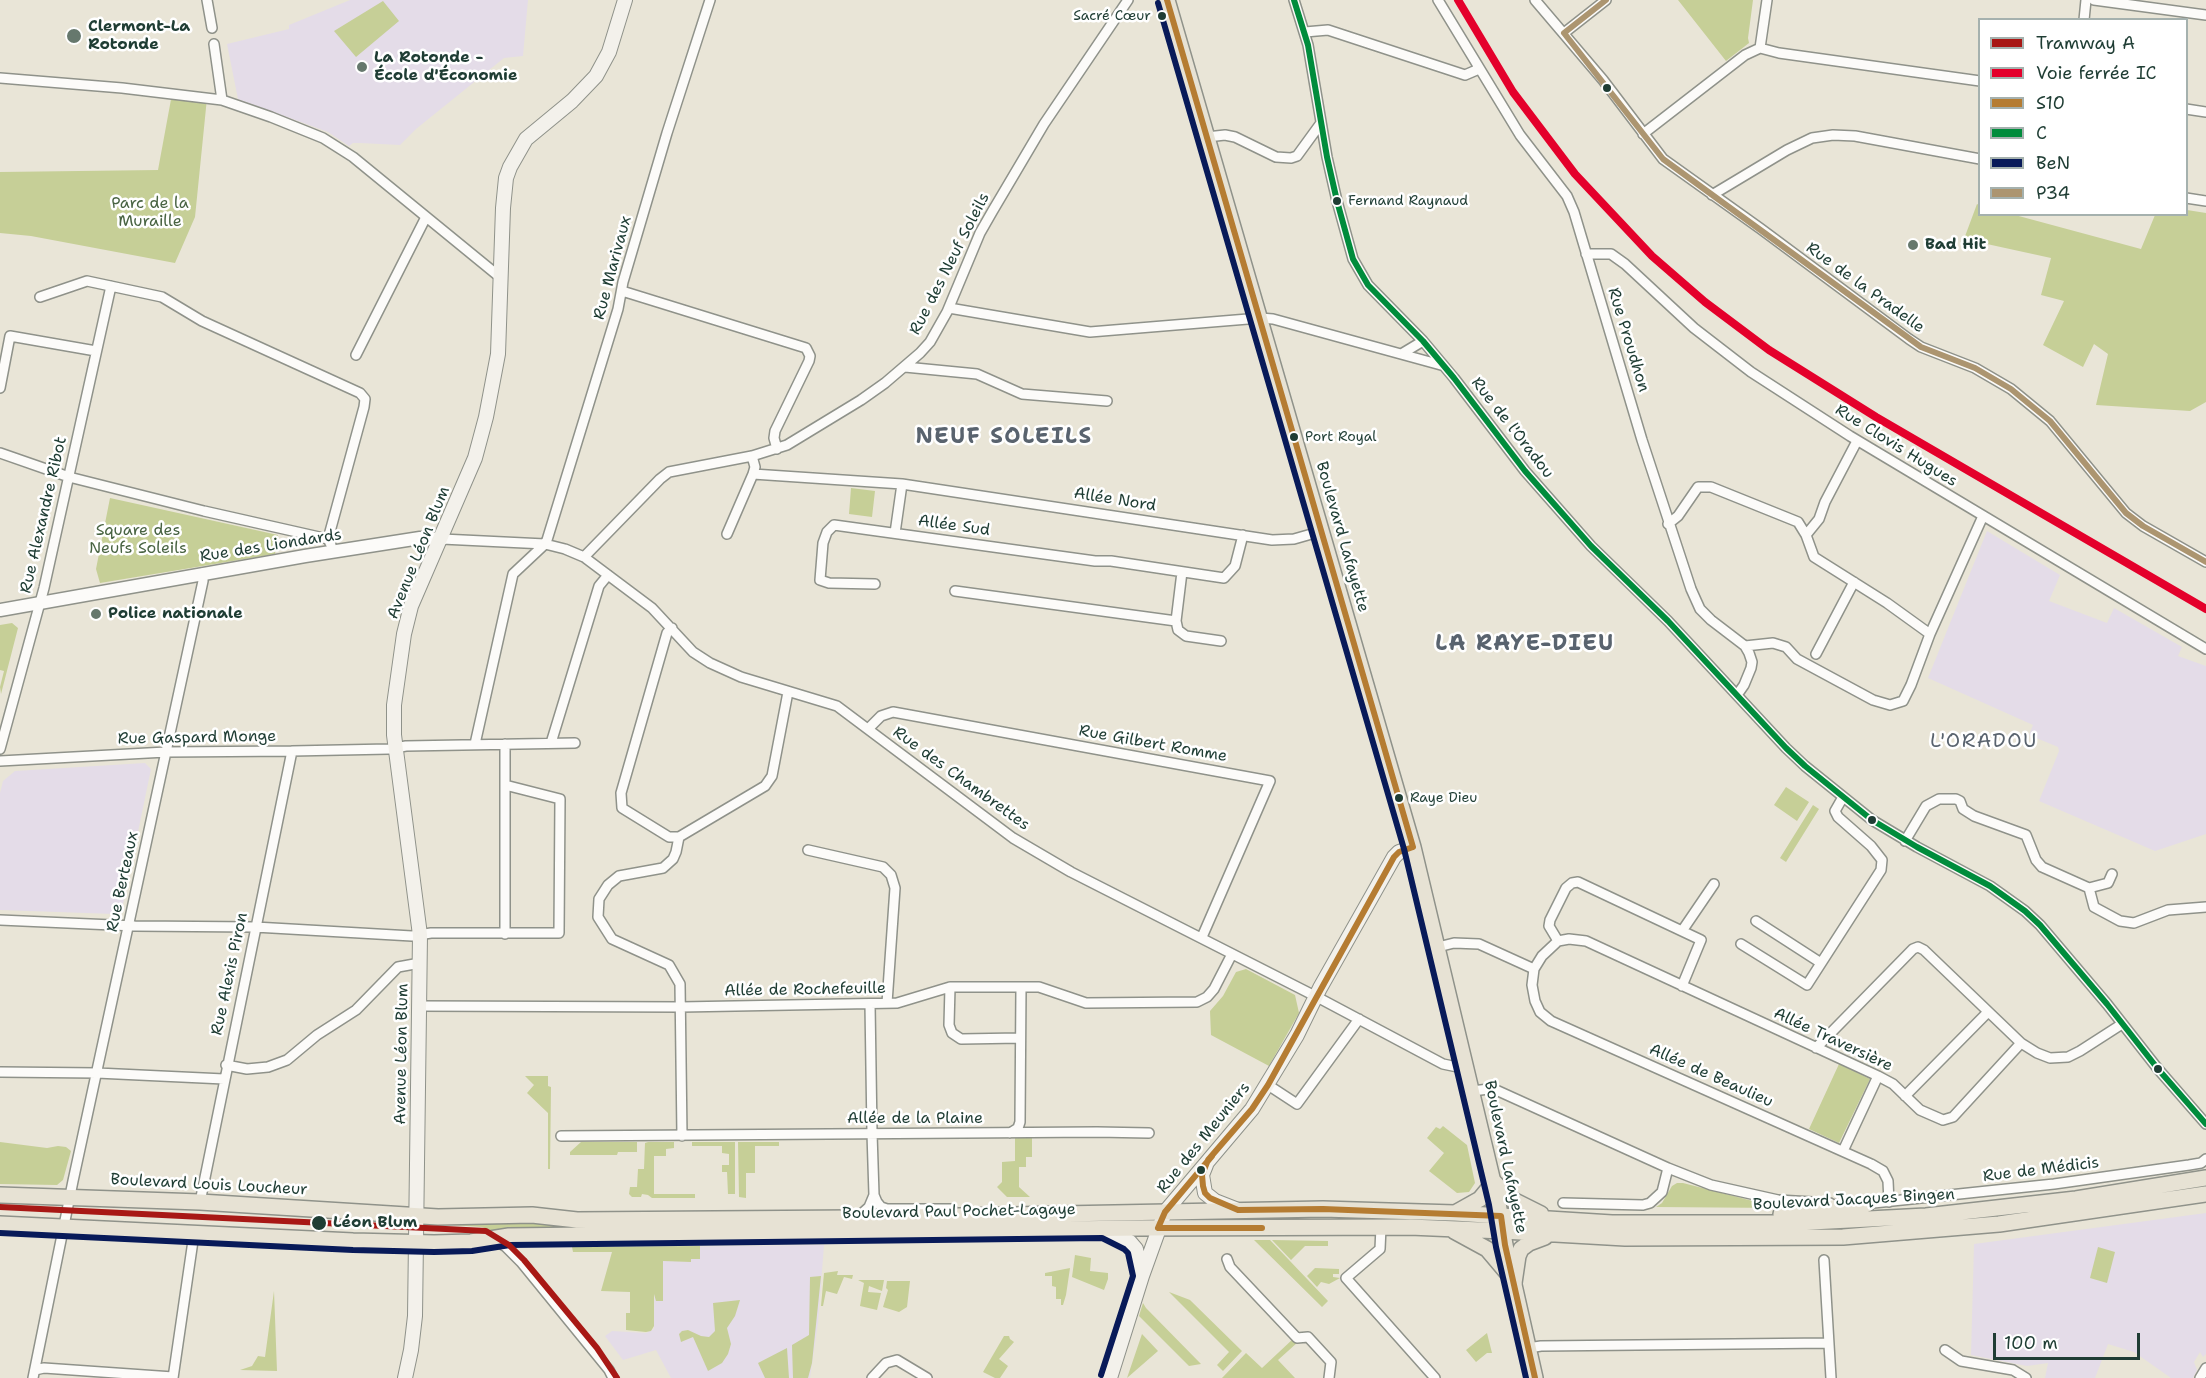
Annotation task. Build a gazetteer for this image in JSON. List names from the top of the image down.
{
  "streets": {
    "main road": [
      "Boulevard Lafayette",
      "Avenue Léon Blum",
      "Rue des Meuniers",
      "Boulevard Louis Loucheur",
      "Boulevard Jacques Bingen",
      "Boulevard Paul Pochet-Lagaye"
    ],
    "street": [
      "Rue des Neuf Soleils",
      "Rue Marivaux",
      "Rue de la Pradelle",
      "Rue Proudhon",
      "Rue de l'Oradou",
      "Rue Clovis Hugues",
      "Allée Nord",
      "Rue Alexandre Ribot",
      "Allée Sud",
      "Rue des Liondards",
      "Rue Gaspard Monge",
      "Rue Gilbert Romme",
      "Rue des Chambrettes",
      "Rue Berteaux",
      "Rue Alexis Piron",
      "Allée de Rochefeuille",
      "Allée Traversière",
      "Allée de Beaulieu",
      "Allée de la Plaine",
      "Rue de Médicis"
    ]
  },
  "crossings": [
    ["Rue des Neuf Soleils", "Rue des Chambrettes"],
    ["Rue Marivaux", "Rue des Chambrettes"],
    ["Rue Proudhon", "Rue Clovis Hugues"],
    ["Allée Nord", "Allée Sud"],
    ["Allée Nord", "Boulevard Lafayette"],
    ["Rue Alexandre Ribot", "Rue des Liondards"],
    ["Boulevard Lafayette", "Rue des Chambrettes"],
    ["Boulevard Lafayette", "Rue des Meuniers"],
    ["Boulevard Lafayette", "Rue de Médicis"],
    ["Boulevard Lafayette", "Boulevard Jacques Bingen"],
    ["Boulevard Lafayette", "Boulevard Paul Pochet-Lagaye"],
    ["Rue des Liondards", "Avenue Léon Blum"],
    ["Rue des Liondards", "Rue des Chambrettes"],
    ["Rue des Liondards", "Rue Berteaux"],
    ["Avenue Léon Blum", "Rue Gaspard Monge"],
    ["Avenue Léon Blum", "Rue des Chambrettes"],
    ["Avenue Léon Blum", "Allée de Rochefeuille"],
    ["Avenue Léon Blum", "Boulevard Louis Loucheur"],
    ["Avenue Léon Blum", "Boulevard Paul Pochet-Lagaye"],
    ["Rue Gaspard Monge", "Rue Berteaux"],
    ["Rue Gaspard Monge", "Rue Alexis Piron"],
    ["Rue Gilbert Romme", "Rue des Chambrettes"],
    ["Rue des Chambrettes", "Allée de Rochefeuille"],
    ["Rue des Chambrettes", "Rue des Meuniers"],
    ["Rue Berteaux", "Boulevard Louis Loucheur"],
    ["Rue Alexis Piron", "Boulevard Louis Loucheur"],
    ["Allée de Beaulieu", "Rue de Médicis"],
    ["Rue des Meuniers", "Boulevard Paul Pochet-Lagaye"],
    ["Boulevard Louis Loucheur", "Boulevard Paul Pochet-Lagaye"],
    ["Boulevard Jacques Bingen", "Boulevard Paul Pochet-Lagaye"]
  ],
  "districts": ["NEUF SOLEILS", "LA RAYE-DIEU", "L'ORADOU"],
  "parks": ["Parc de la Muraille", "Square des Neufs Soleils"],
  "places": [
    "Sacré Cœur",
    "Clermont-La Rotonde",
    "La Rotonde - École d'Économie",
    "Fernand Raynaud",
    "Bad Hit",
    "Port Royal",
    "Police nationale",
    "Raye Dieu",
    "Léon Blum"
  ],
  "lines": [
    "rail line IC",
    "transit line S10",
    "transit line C",
    "transit line P34",
    "transit line BeN",
    "tram line A"
  ],
  "legend": [
    "Tramway A",
    "Voie ferrée IC",
    "S10",
    "C",
    "BeN",
    "P34"
  ],
  "scale_bar": "100 m"
}
